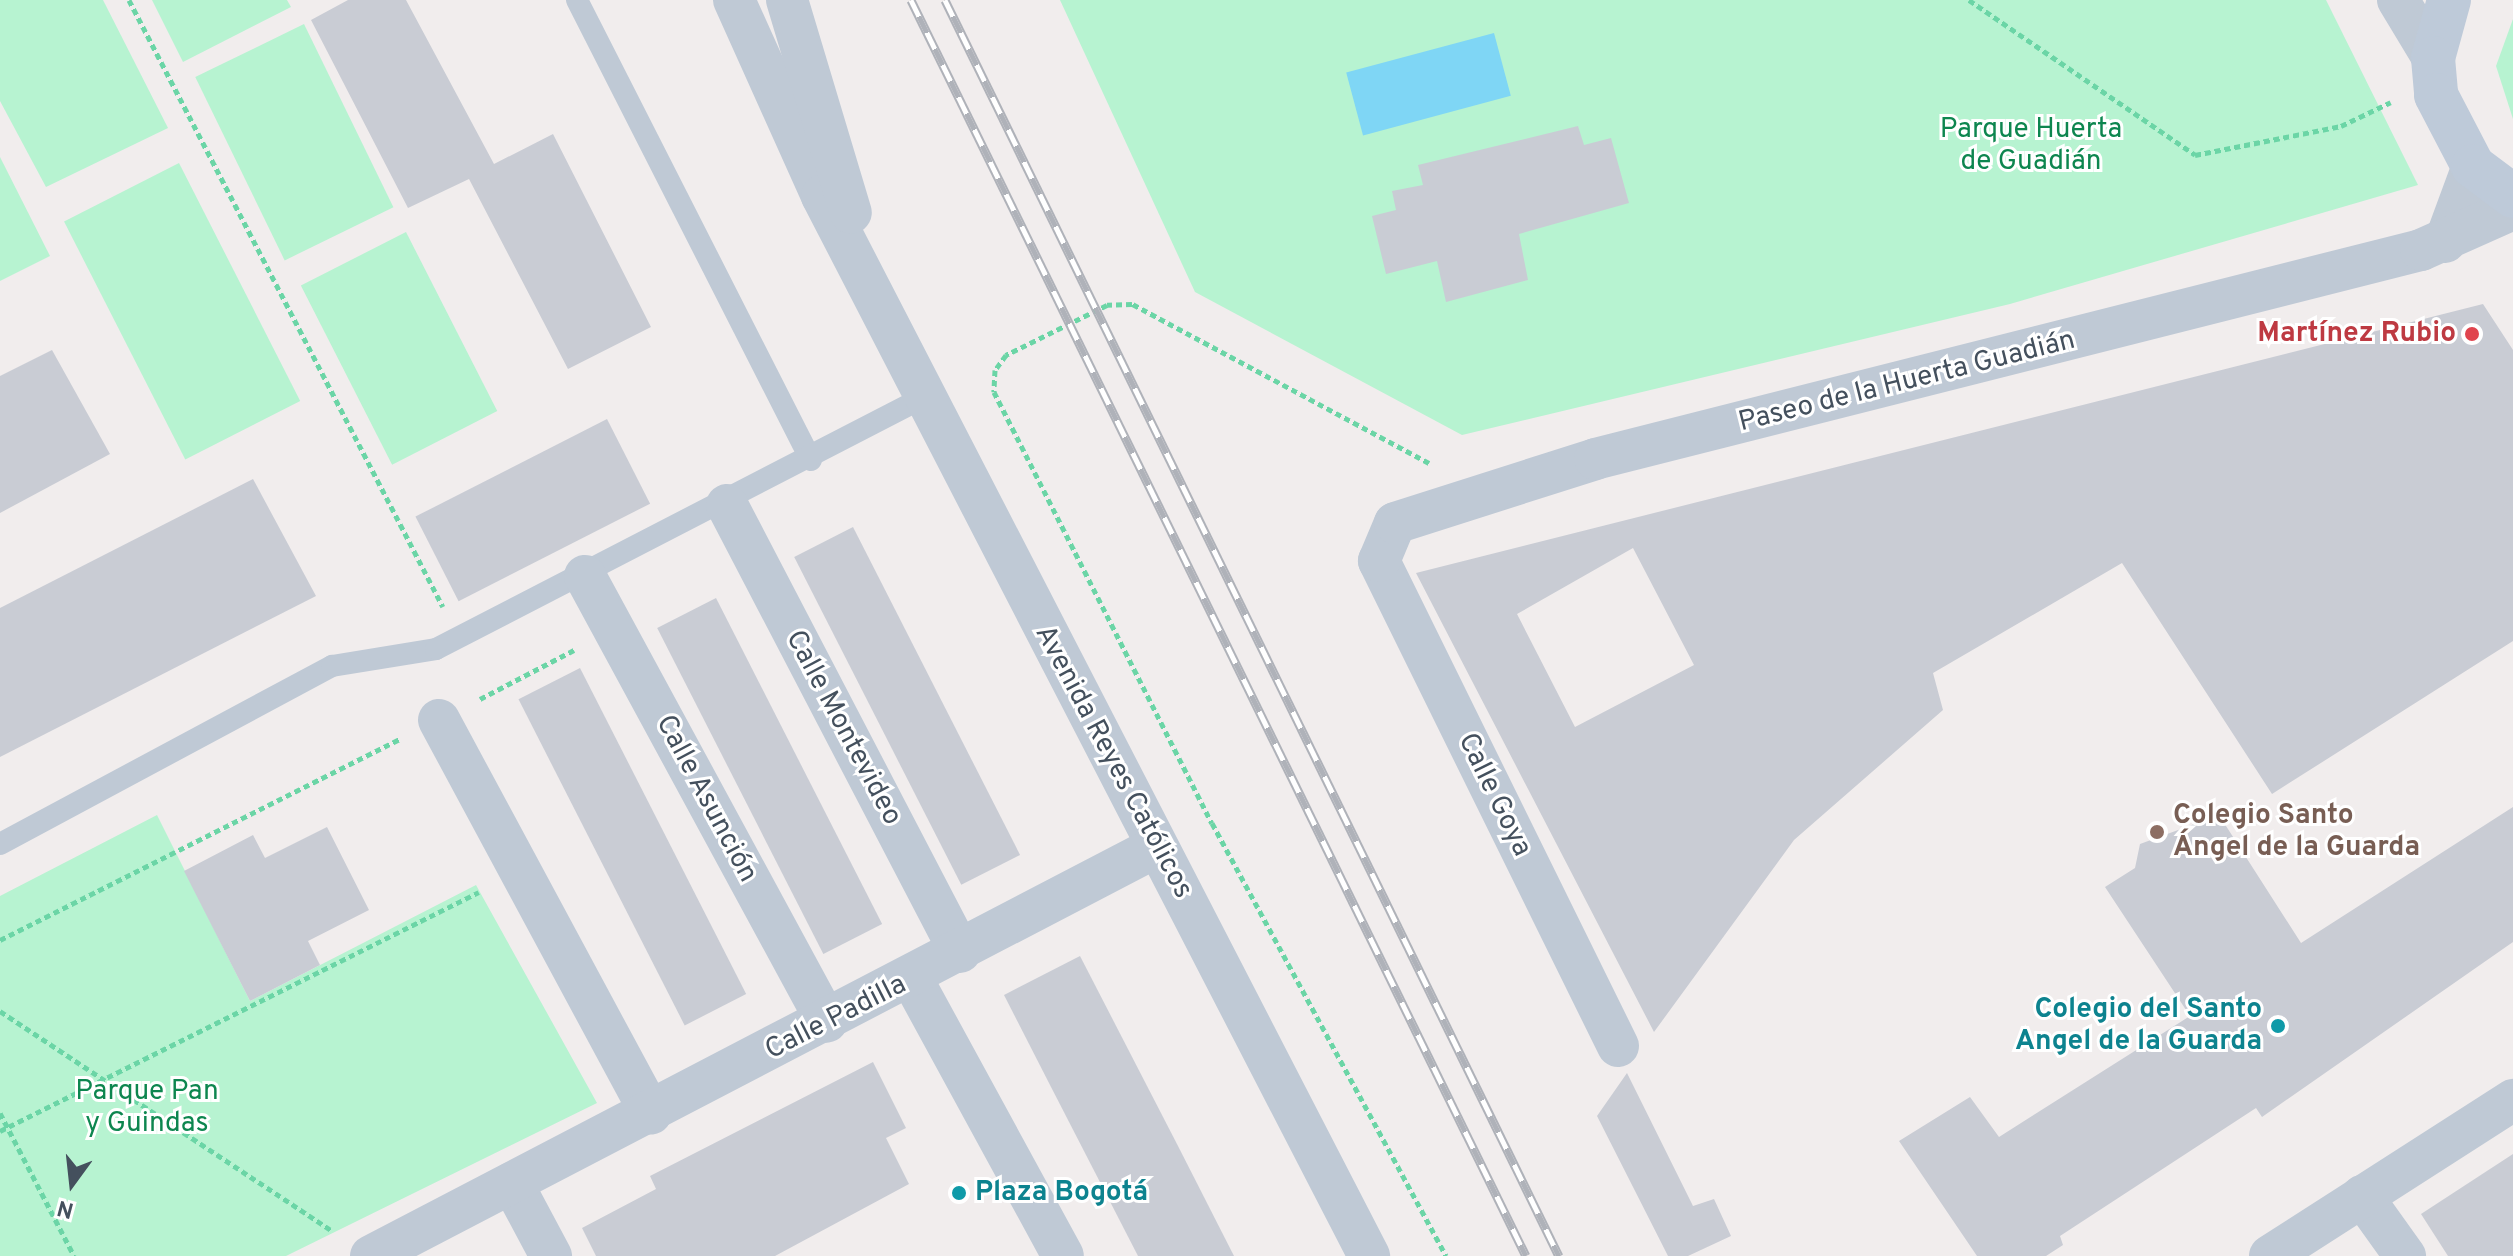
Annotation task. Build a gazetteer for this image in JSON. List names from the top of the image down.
{
  "streets": {
    "street": [
      "Paseo de la Huerta Guadián",
      "Calle Montevideo",
      "Avenida Reyes Católicos",
      "Calle Goya",
      "Calle Asunción",
      "Calle Padilla"
    ]
  },
  "crossings": [
    ["Paseo de la Huerta Guadián", "Calle Goya"],
    ["Calle Montevideo", "Calle Padilla"],
    ["Avenida Reyes Católicos", "Calle Padilla"],
    ["Calle Asunción", "Calle Padilla"]
  ],
  "parks": ["Parque Huerta de Guadián", "Parque Pan y Guindas"],
  "places": [
    "Martínez Rubio",
    "Colegio Santo Ángel de la Guarda",
    "Colegio del Santo Angel de la Guarda",
    "Plaza Bogotá"
  ],
  "north": "bottom"
}
